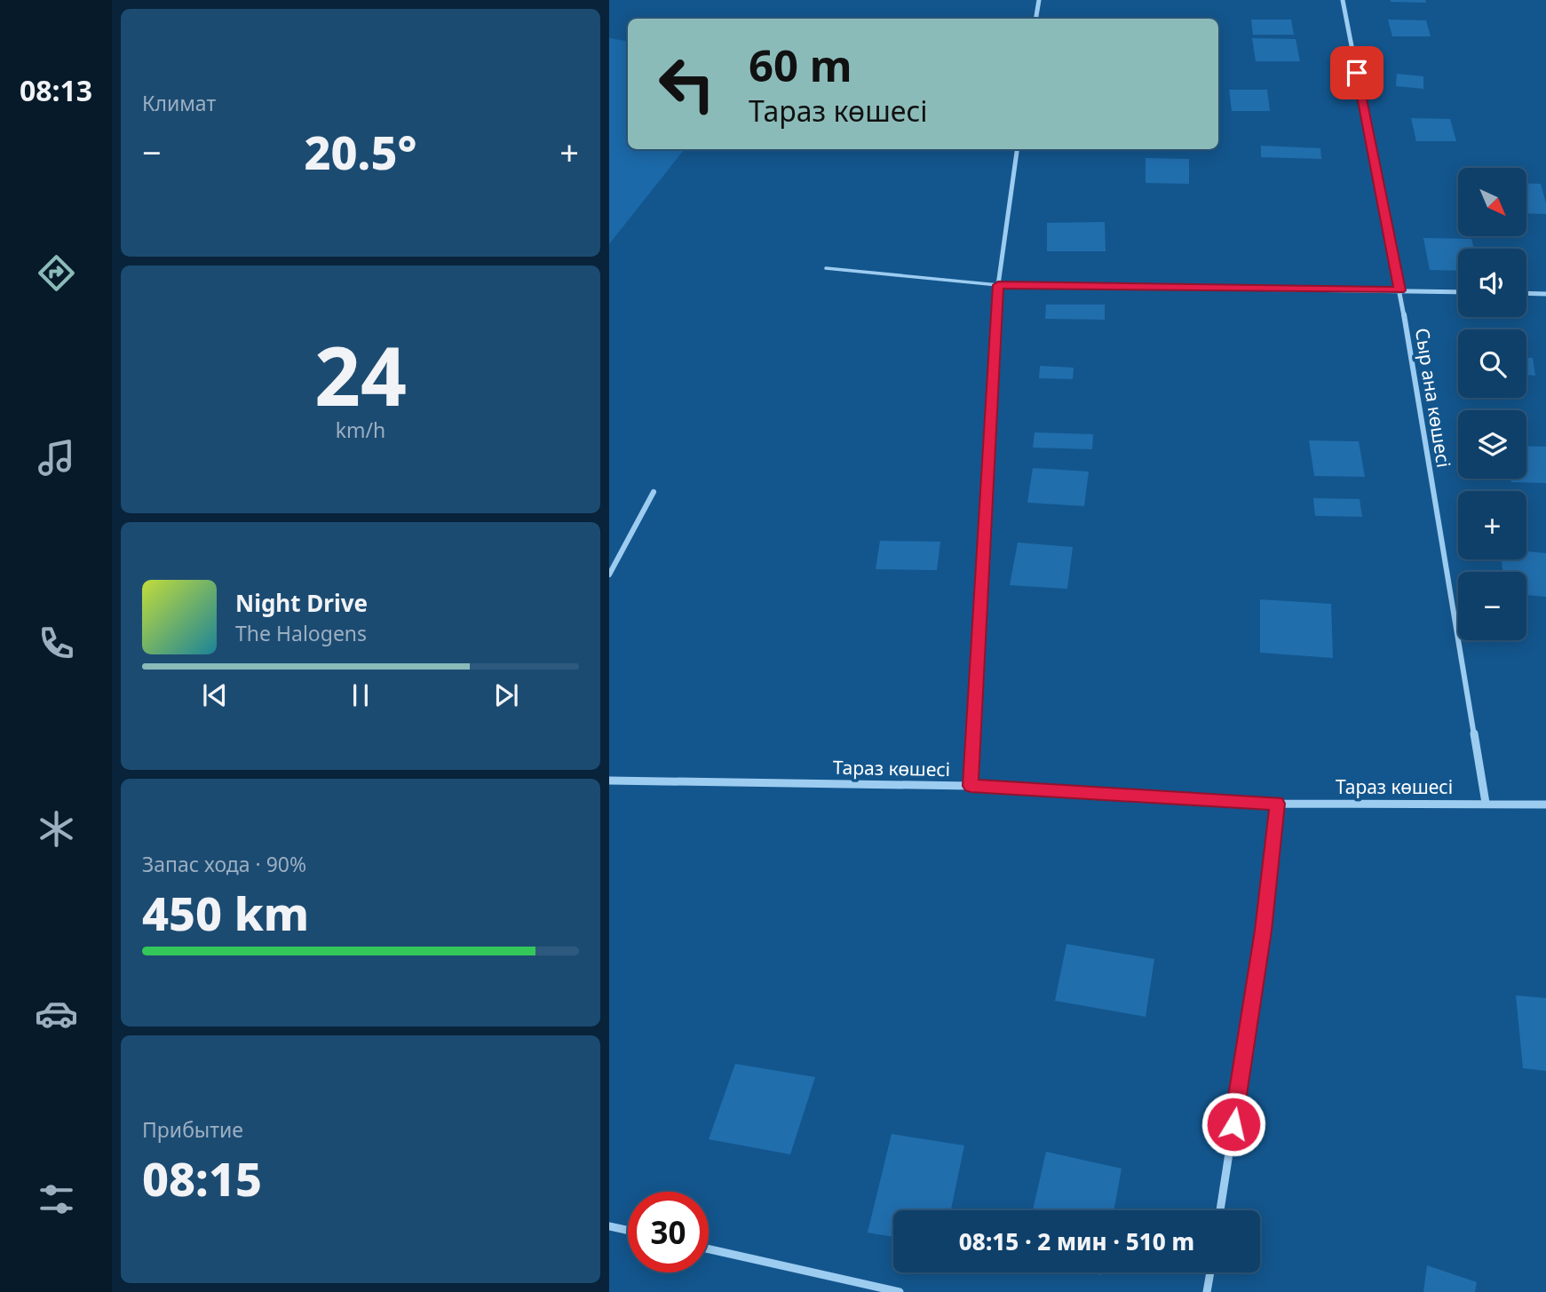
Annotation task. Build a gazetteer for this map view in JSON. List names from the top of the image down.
{
  "streets": {
    "street": ["Сыр ана көшесі", "Тараз көшесі"]
  },
  "crossings": [
    ["Сыр ана көшесі", "Тараз көшесі"]
  ],
  "north": "bottom right",
  "page": {
    "tabs": "08:13",
    "tile": [
      "Климат",
      ["24", "km/h"],
      ["Запас хода · 90%", "450 km"],
      ["Прибытие", "08:15"]
    ],
    "turn": ["60 m", "Тараз көшесі"],
    "heat": ["−", "20.5°", "+"],
    "map_buttons": ["+", "−"],
    "song": ["Night Drive", "The Halogens"],
    "limit": "30",
    "trip": "08:15 · 2 мин · 510 m"
  }
}
